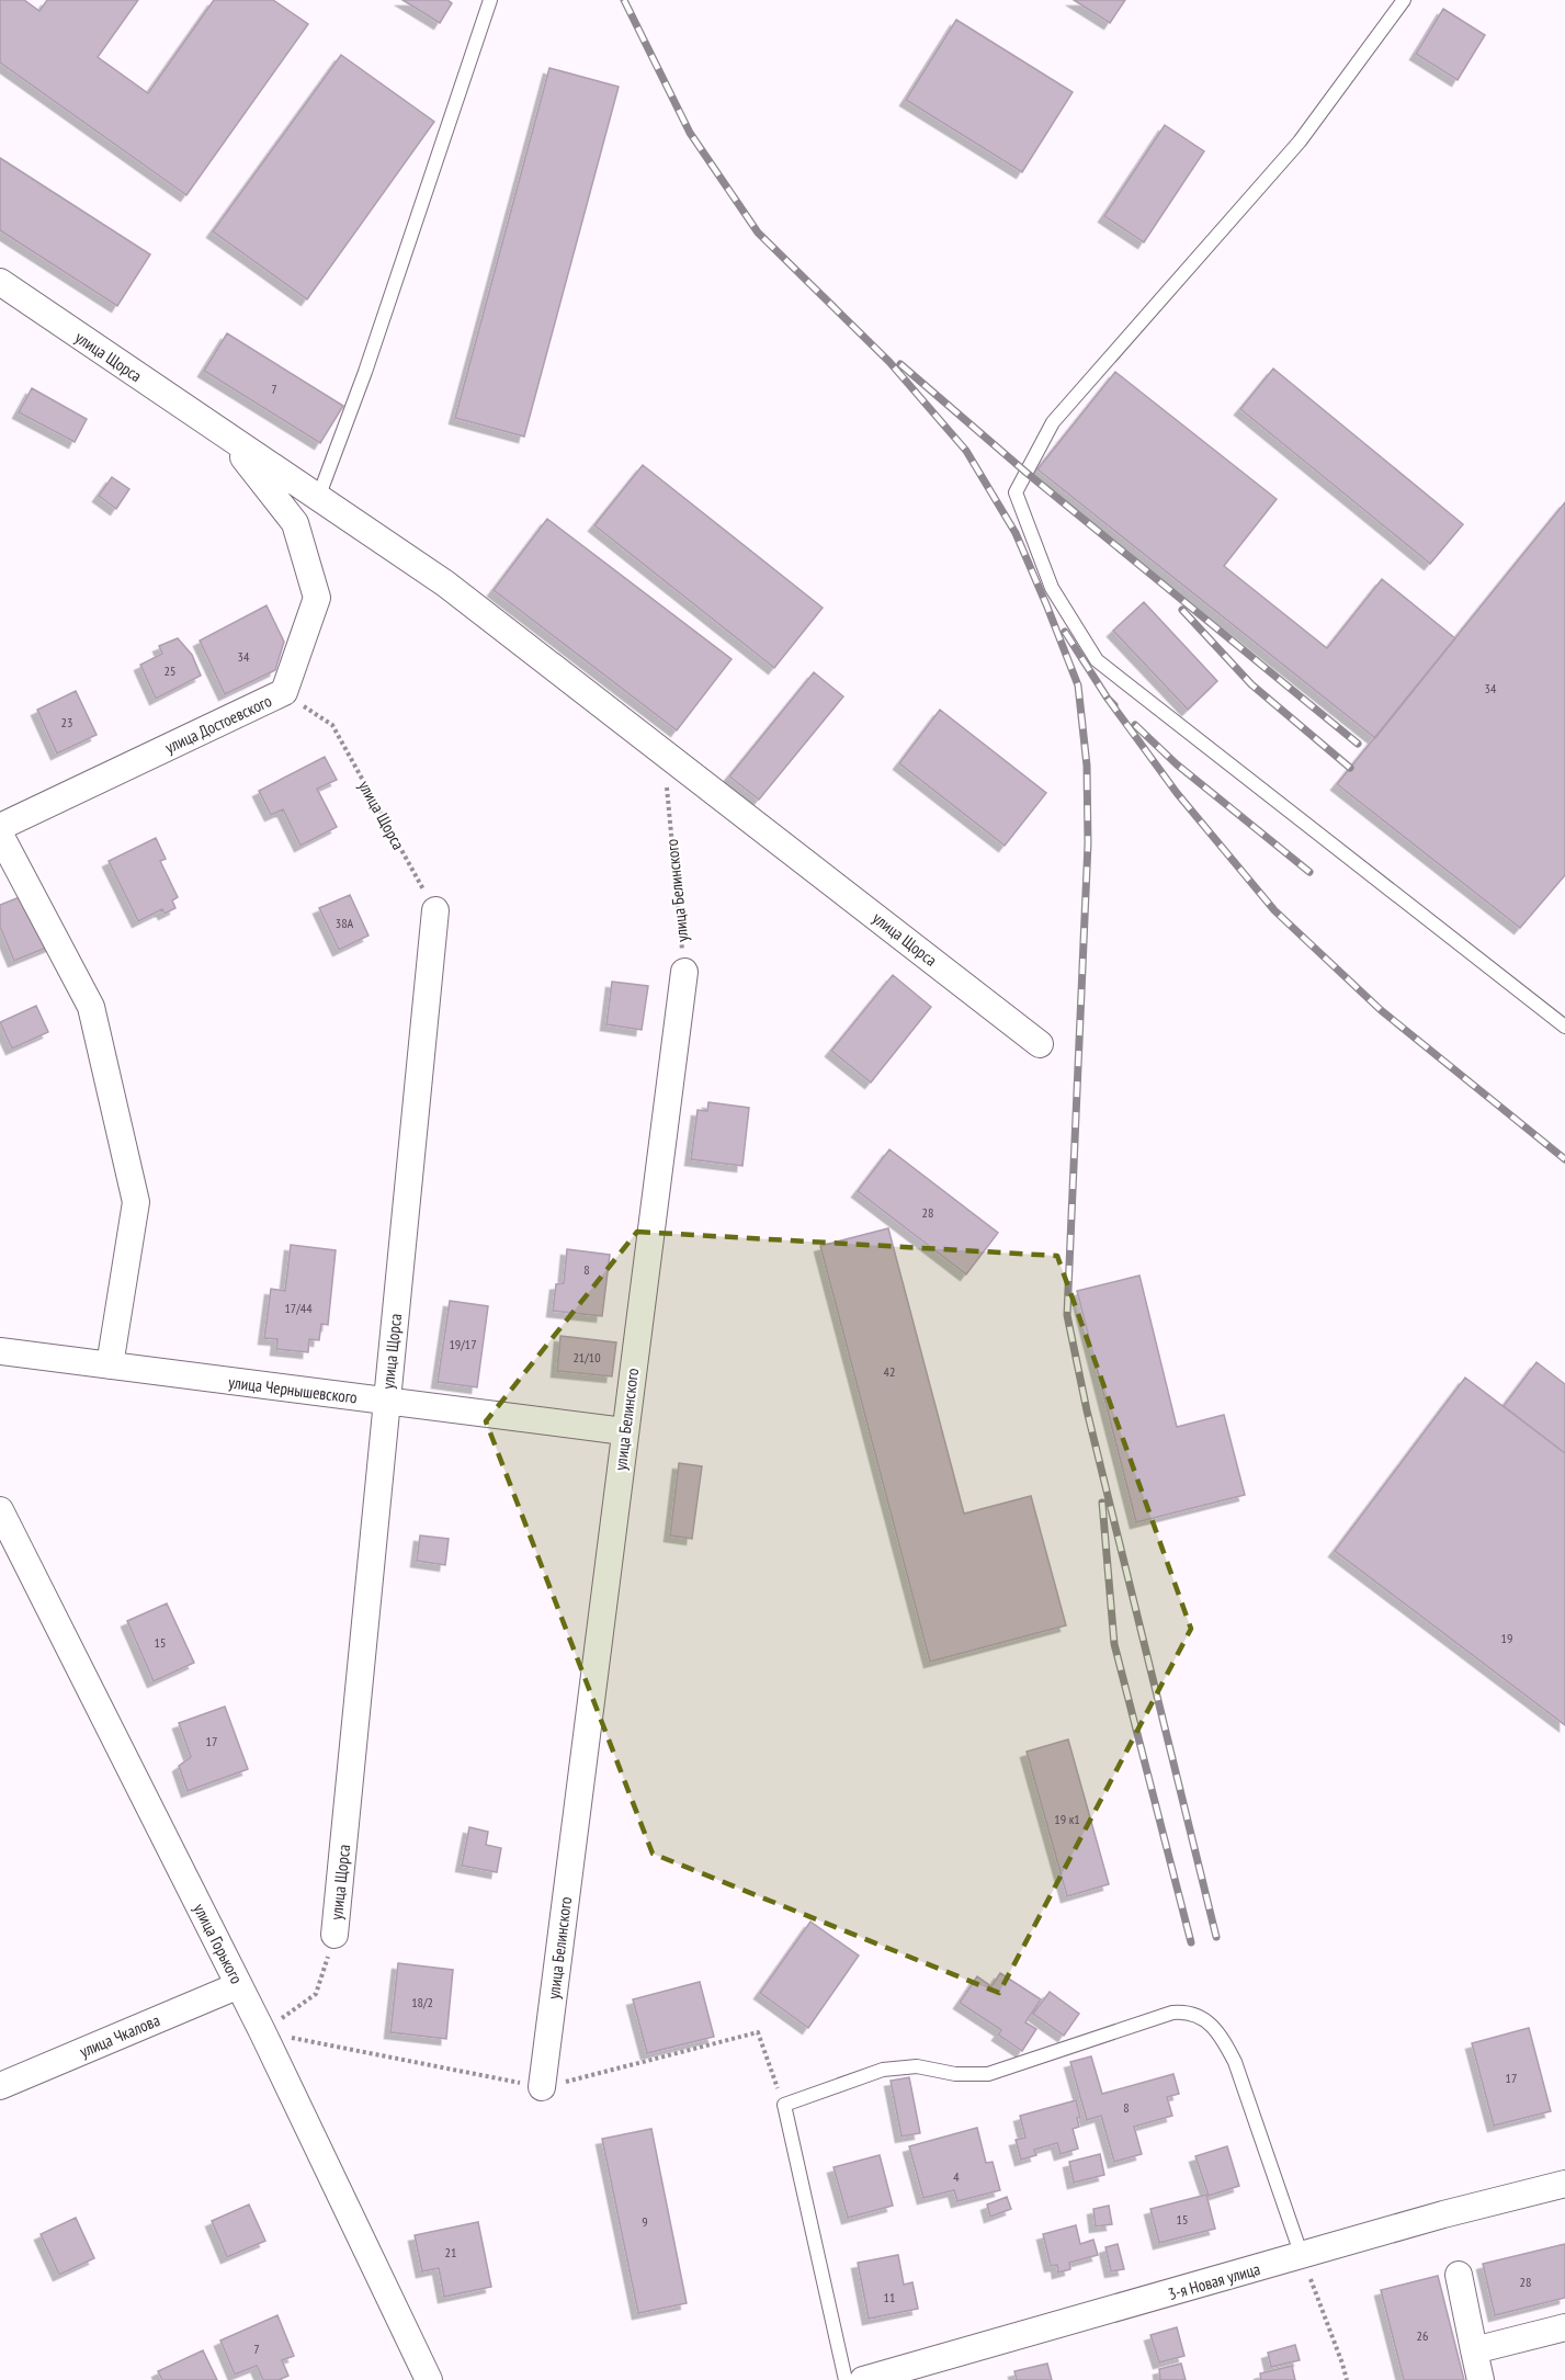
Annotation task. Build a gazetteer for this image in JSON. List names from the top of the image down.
{
  "streets": {
    "street": [
      "улица Щорса",
      "улица Достоевского",
      "улица Белинского",
      "улица Чернышевского",
      "улица Горького",
      "улица Чкалова",
      "3-я Новая улица"
    ]
  },
  "crossings": [
    ["улица Щорса", "улица Достоевского"],
    ["улица Щорса", "улица Белинского"],
    ["улица Щорса", "улица Чернышевского"],
    ["улица Щорса", "улица Горького"],
    ["улица Белинского", "улица Чернышевского"],
    ["улица Горького", "улица Чкалова"]
  ],
  "house_numbers": [
    "7",
    "34",
    "25",
    "34",
    "23",
    "38А",
    "28",
    "8",
    "17/44",
    "19/17",
    "21/10",
    "42",
    "19",
    "15",
    "17",
    "19 к1",
    "18/2",
    "17",
    "8",
    "4",
    "15",
    "9",
    "21",
    "28",
    "11",
    "26",
    "7"
  ]
}
